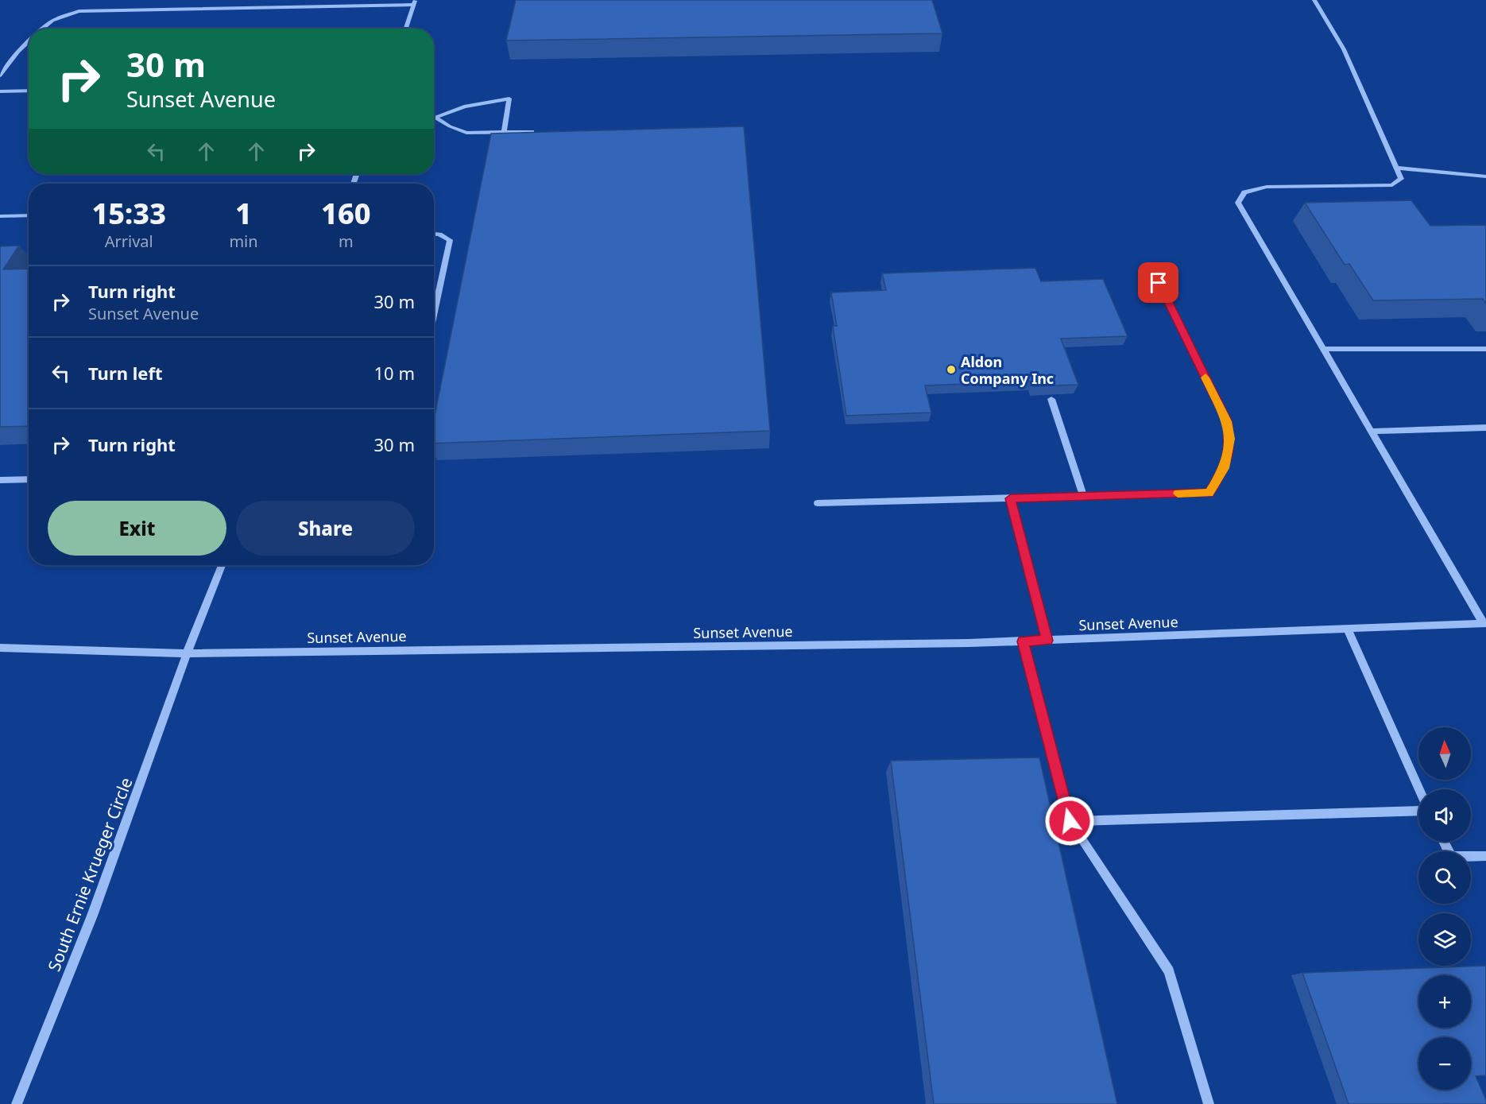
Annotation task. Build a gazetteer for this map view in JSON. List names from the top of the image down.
{
  "streets": {
    "street": ["Sunset Avenue", "South Ernie Krueger Circle"]
  },
  "crossings": [
    ["Sunset Avenue", "South Ernie Krueger Circle"]
  ],
  "places": ["Aldon Company Inc"],
  "north": "top",
  "page": {
    "turn": ["30 m", "Sunset Avenue"],
    "eta": [
      "15:33",
      "Arrival",
      "1",
      "min",
      "160",
      "m"
    ],
    "list": [
      {
        "name": "Turn right",
        "note": "Sunset Avenue",
        "value": "30 m"
      },
      {
        "name": "Turn left",
        "value": "10 m"
      },
      {
        "name": "Turn right",
        "value": "30 m"
      }
    ],
    "buttons": ["Exit", "Share"],
    "map_buttons": ["+", "−"]
  }
}
